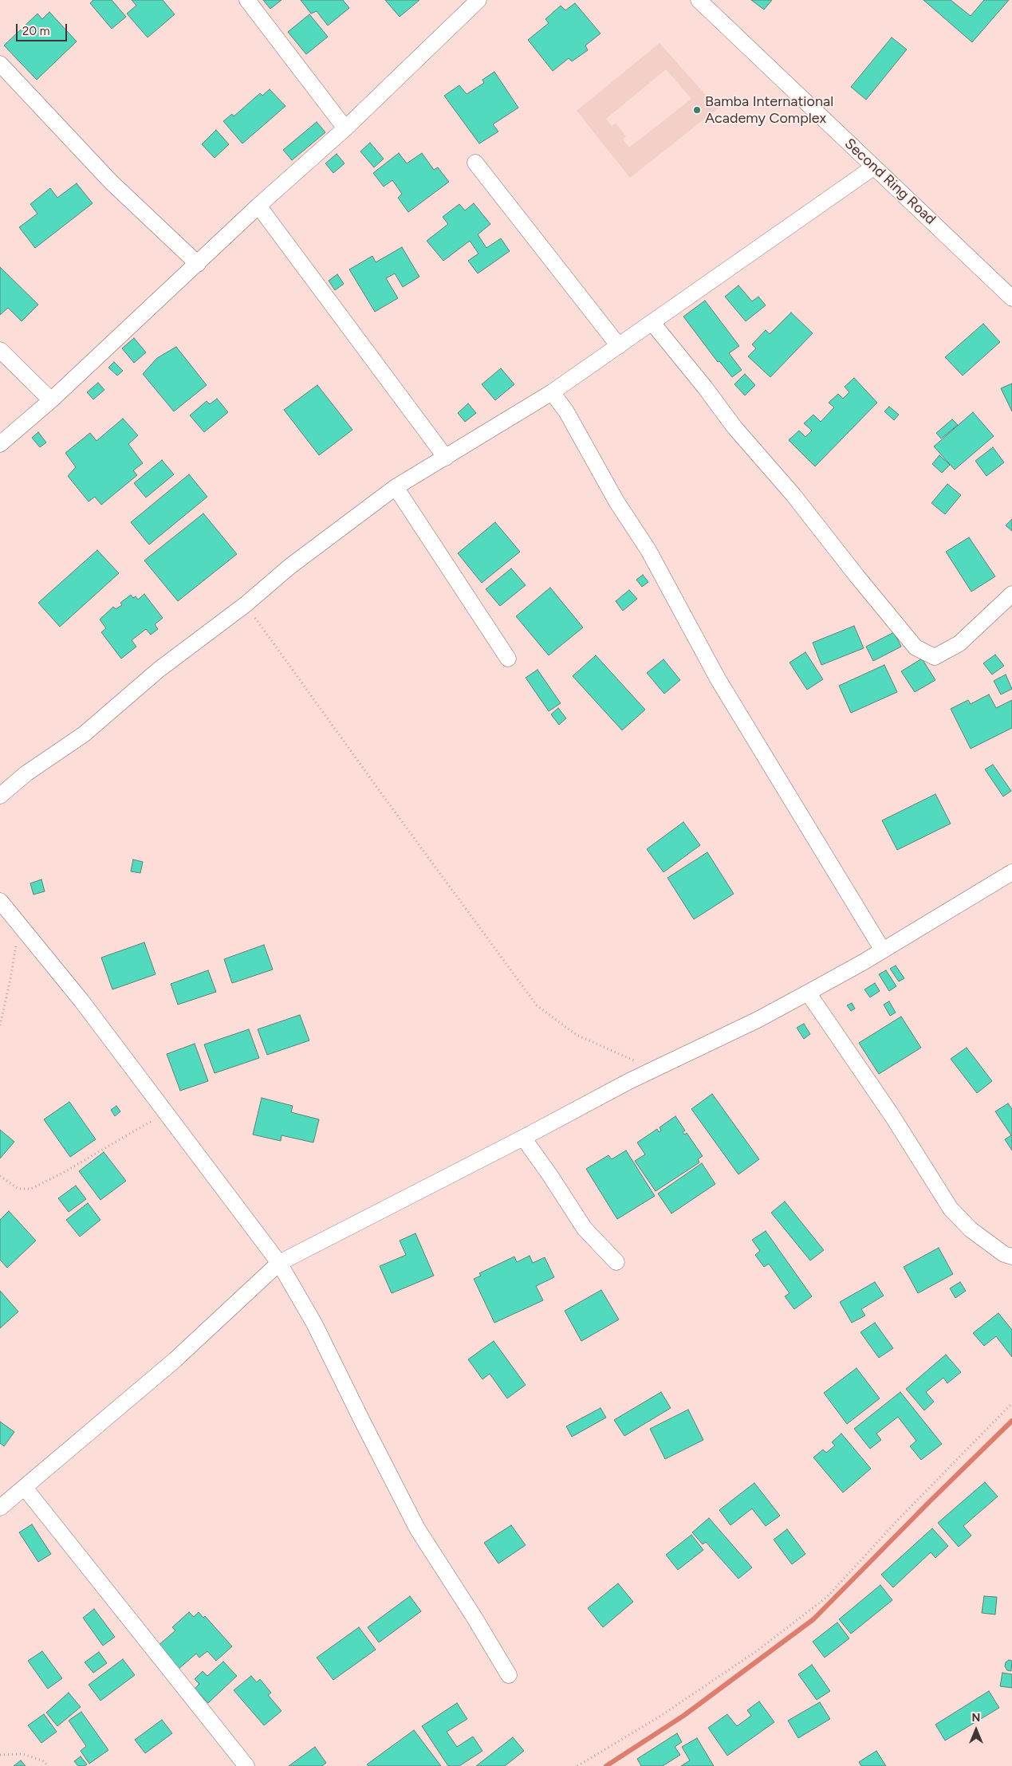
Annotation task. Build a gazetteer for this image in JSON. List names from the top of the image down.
{
  "streets": {
    "street": ["Second Ring Road"]
  },
  "places": ["Bamba International Academy Complex"],
  "scale_bar": "20 m",
  "north": "top"
}
